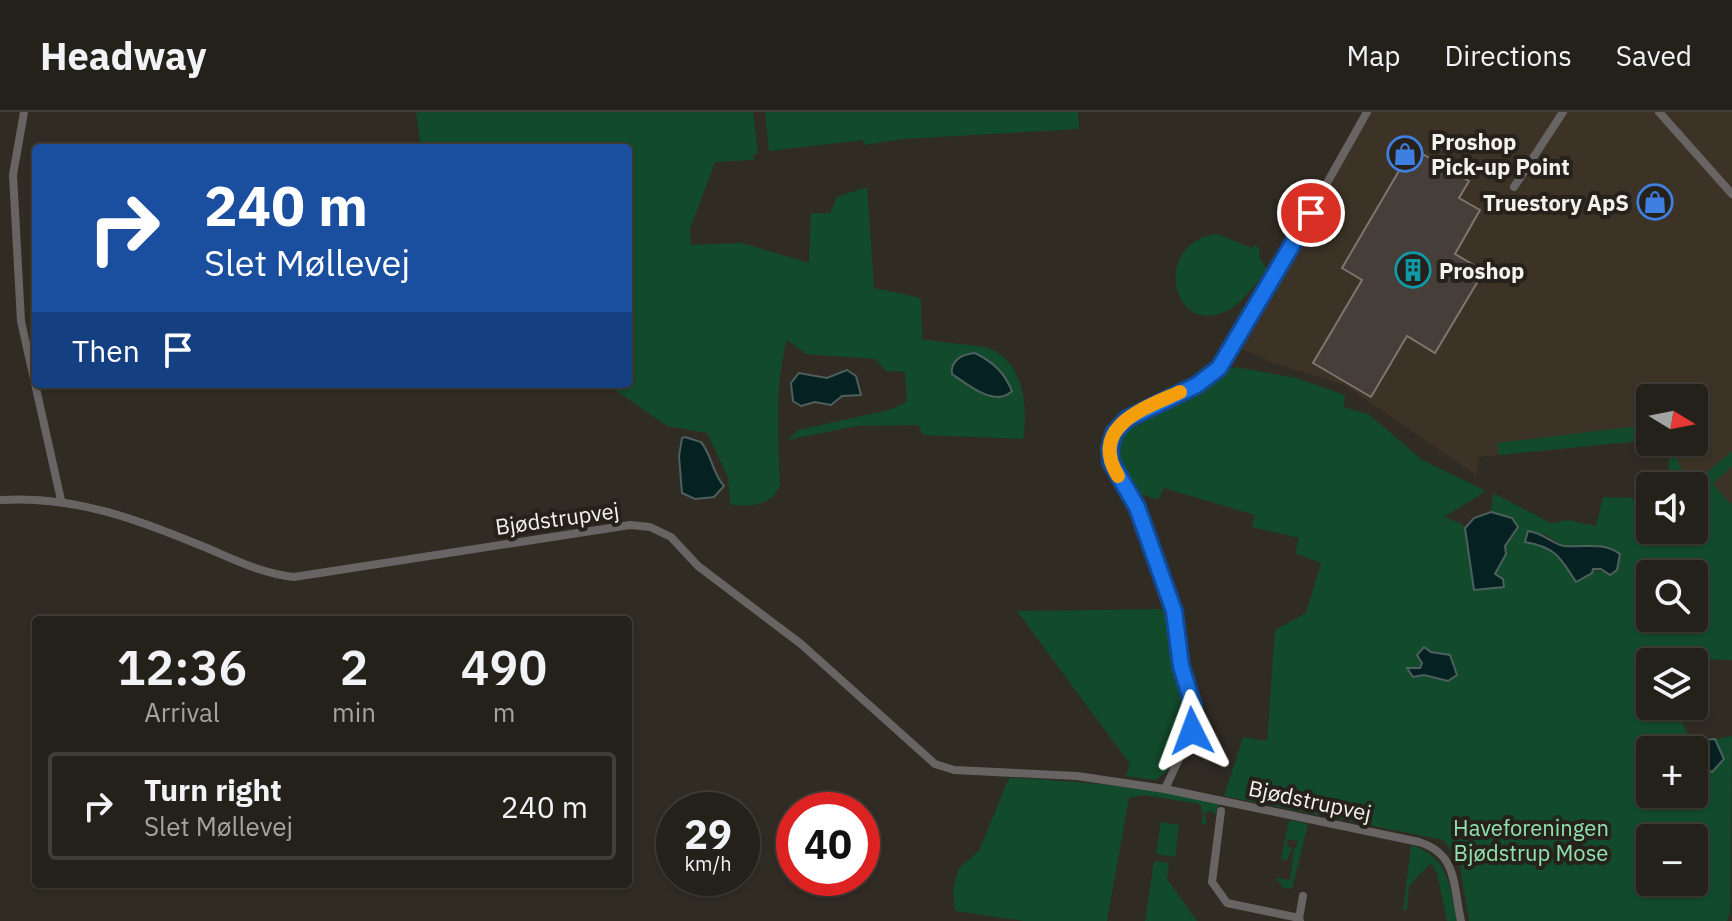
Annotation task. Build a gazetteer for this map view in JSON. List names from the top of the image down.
{
  "streets": {
    "street": ["Bjødstrupvej"]
  },
  "parks": ["Haveforeningen Bjødstrup Mose"],
  "places": {
    "shop": ["Proshop Pick-up Point", "Truestory ApS"],
    "building": ["Proshop"]
  },
  "north": "right",
  "page": {
    "header": "Headway",
    "nav": ["Map", "Directions", "Saved"],
    "turn": ["240 m", "Slet Møllevej"],
    "then": "Then",
    "map_buttons": ["+", "−"],
    "eta": [
      "12:36",
      "Arrival",
      "2",
      "min",
      "490",
      "m"
    ],
    "list": [
      {
        "name": "Turn right",
        "note": "Slet Møllevej",
        "value": "240 m"
      }
    ],
    "speed": "29 km/h",
    "limit": "40"
  }
}
